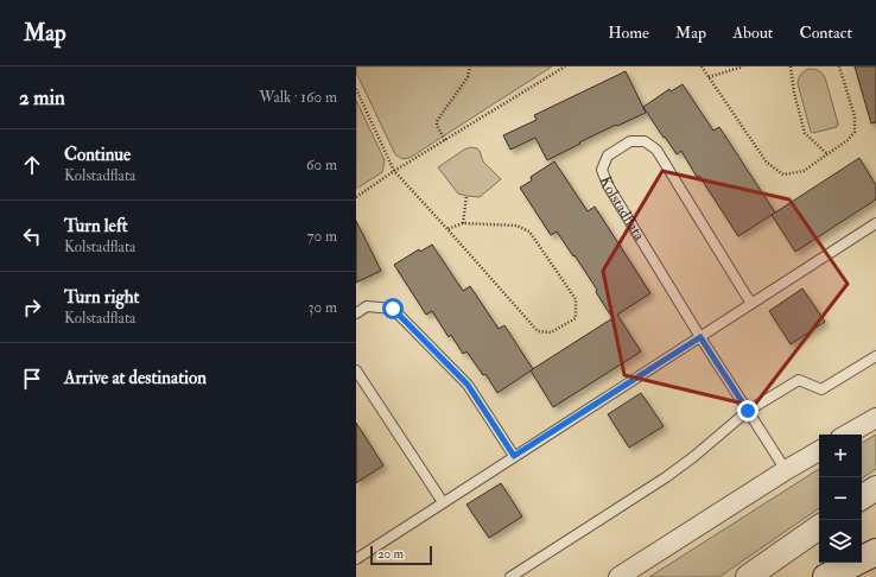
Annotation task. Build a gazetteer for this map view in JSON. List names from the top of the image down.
{
  "streets": {
    "lane": ["Kolstadflata"]
  },
  "scale_bar": "20 m",
  "page": {
    "header": "Map",
    "nav": [
      "Home",
      "Map",
      "About",
      "Contact"
    ],
    "heading": ["2 min", "Walk · 160 m"],
    "list": [
      ["Continue", "Kolstadflata", "60 m"],
      ["Turn left", "Kolstadflata", "70 m"],
      ["Turn right", "Kolstadflata", "30 m"],
      "Arrive at destination"
    ],
    "map_buttons": ["+", "−"],
    "scale": "20 m"
  }
}
